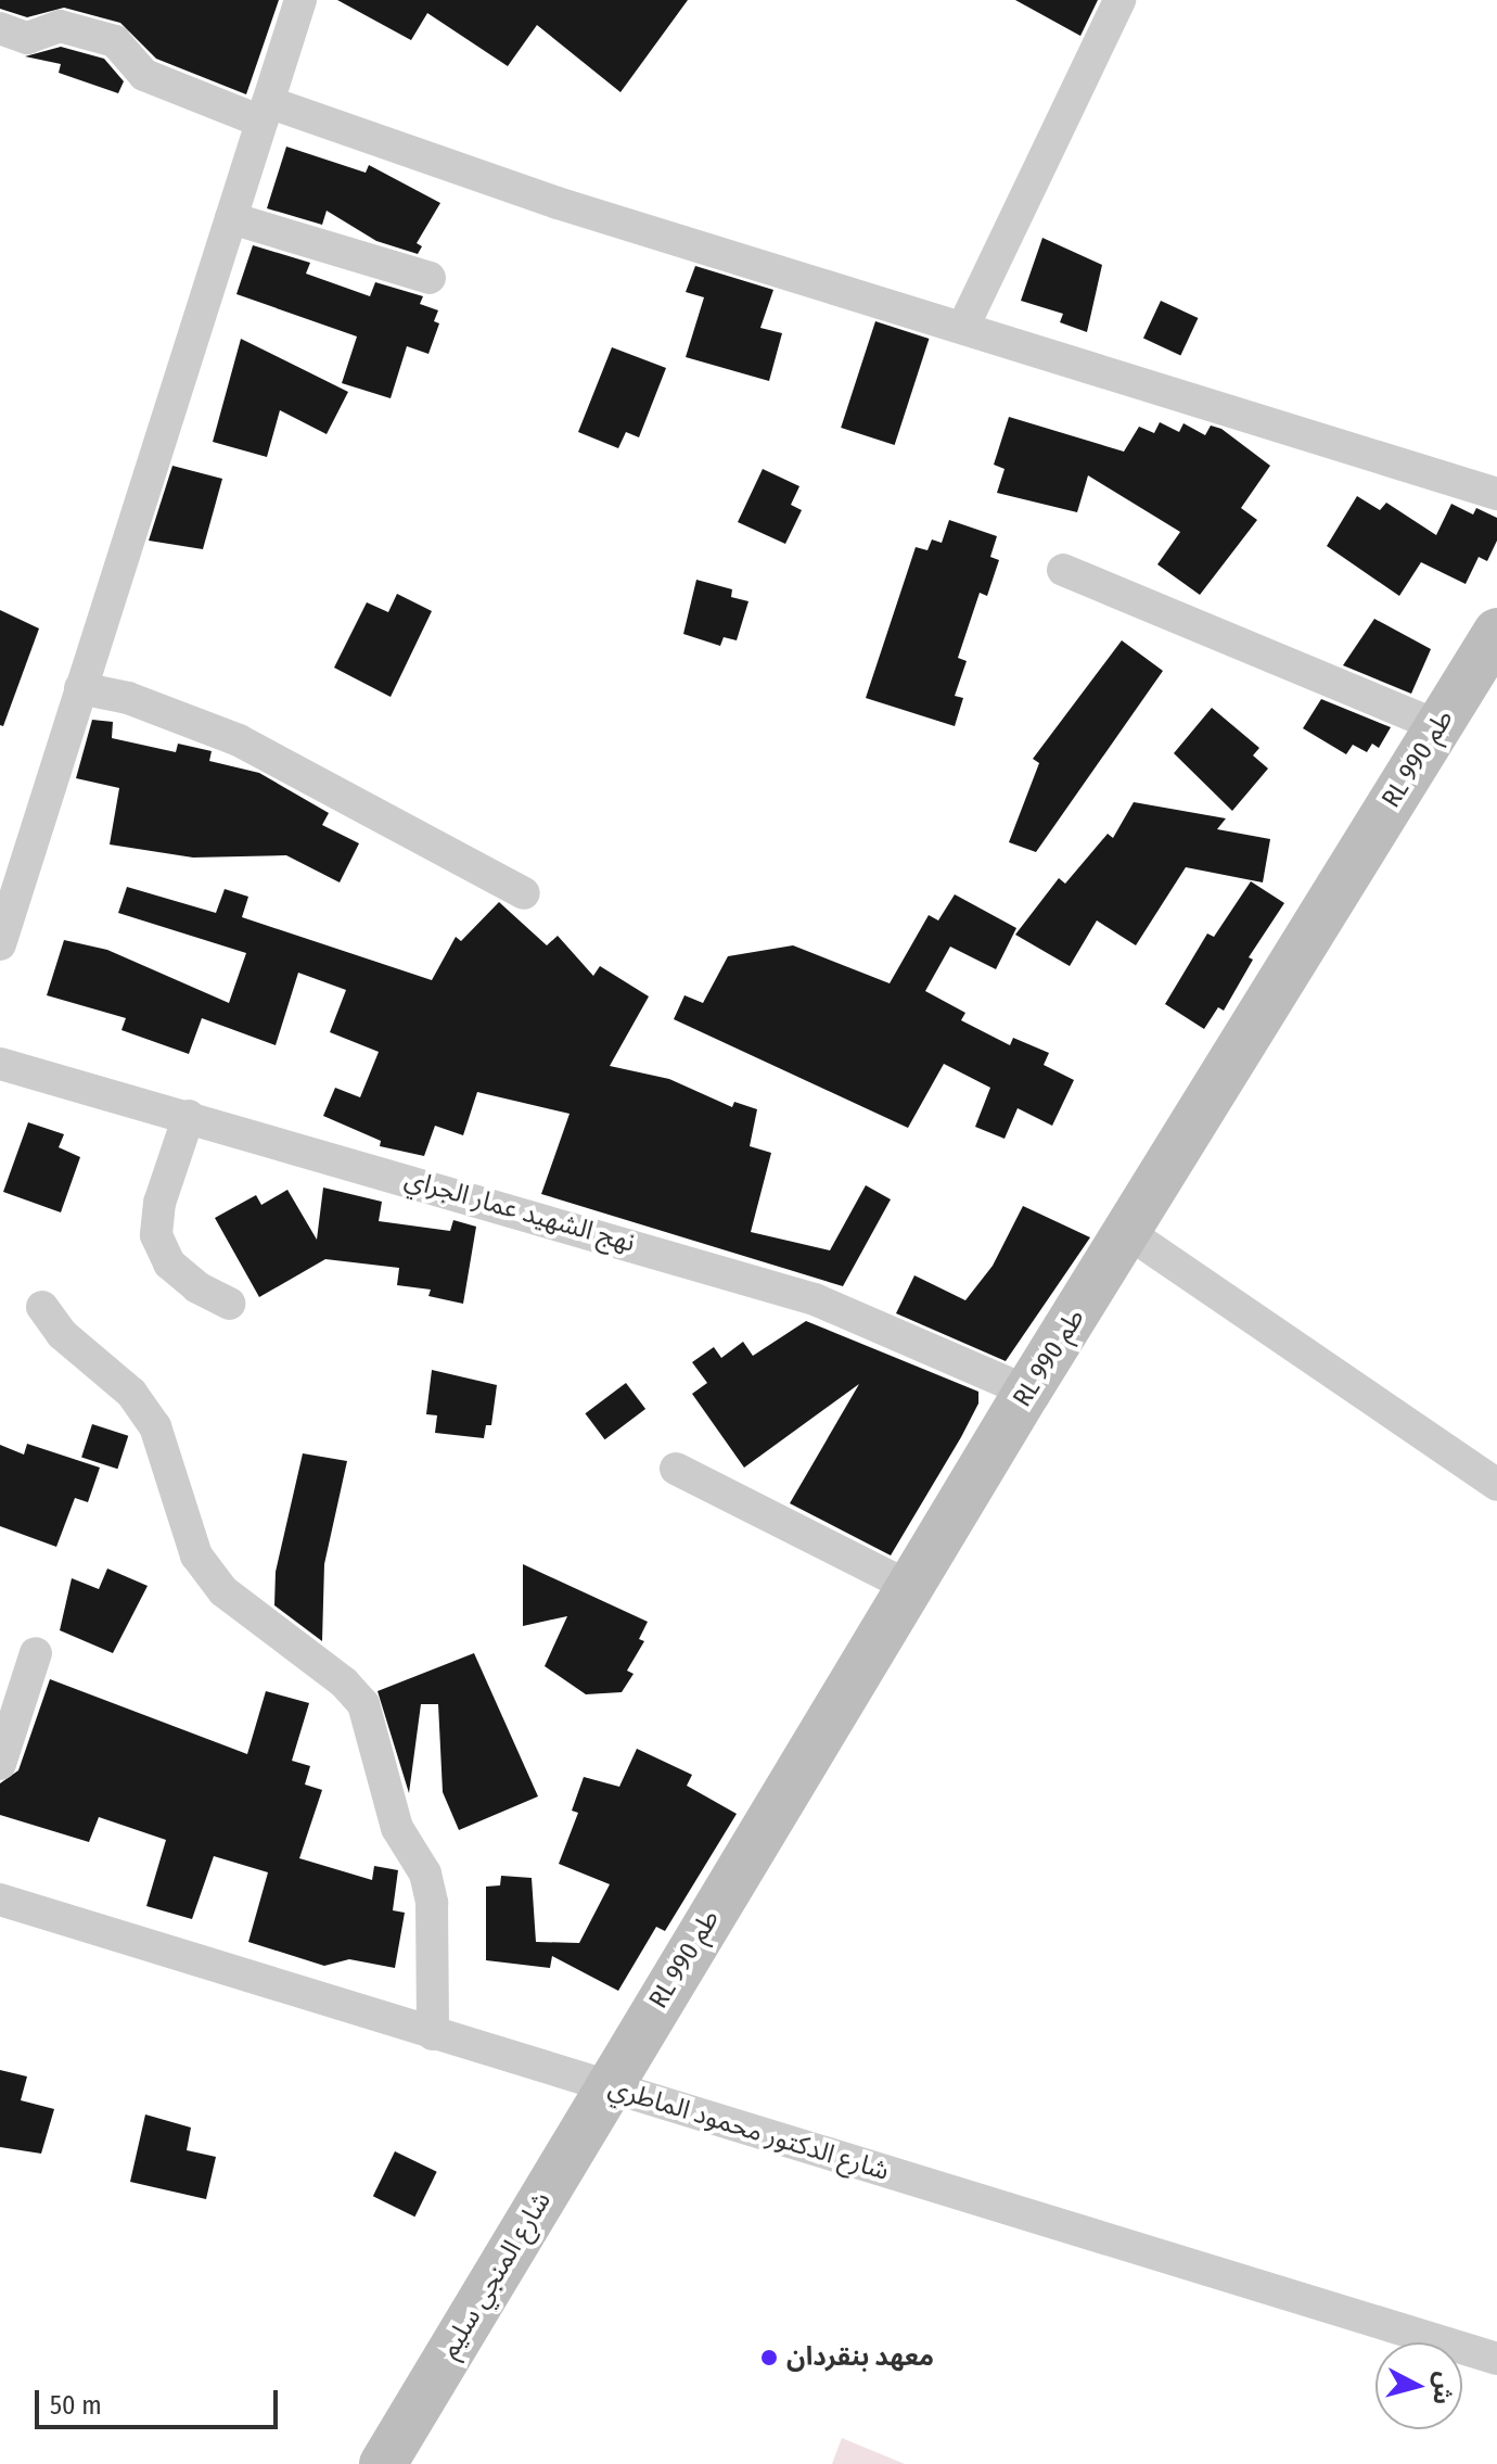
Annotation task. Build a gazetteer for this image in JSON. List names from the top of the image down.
{
  "streets": {
    "street": [
      "RL طم 990",
      "نهج الشهيد عمار الجراي",
      "شارع الدكتور محمود الماطري",
      "شارع المنجي سليم"
    ]
  },
  "crossings": [
    ["RL طم 990", "نهج الشهيد عمار الجراي"],
    ["RL طم 990", "شارع الدكتور محمود الماطري"],
    ["RL طم 990", "شارع المنجي سليم"],
    ["شارع الدكتور محمود الماطري", "شارع المنجي سليم"]
  ],
  "places": ["معهد بنقردان"],
  "scale_bar": "50 m",
  "north": "right"
}
